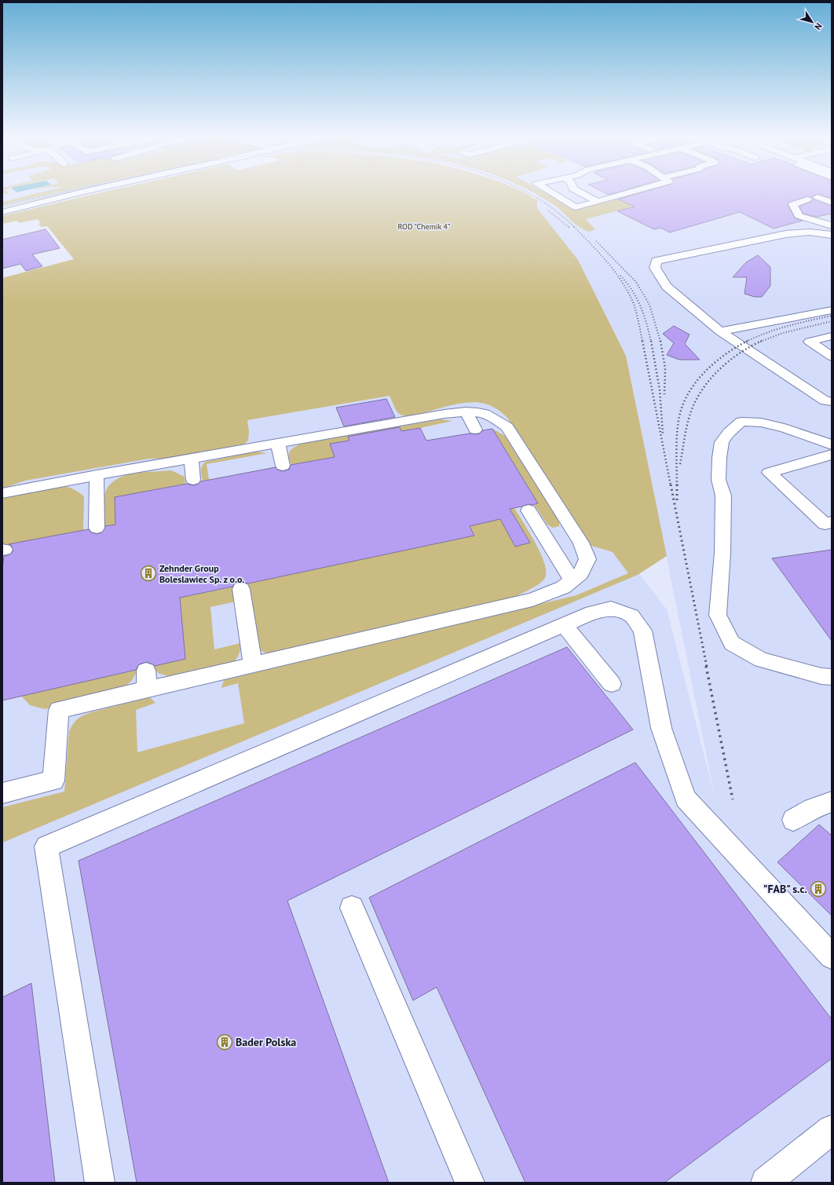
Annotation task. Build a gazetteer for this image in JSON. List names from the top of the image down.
{
  "parks": ["ROD \"Chemik 4\""],
  "places": {
    "building": ["Zehnder Group Boleslawiec Sp. z o.o.", "\"FAB\" s.c.", "Bader Polska"]
  },
  "north": "bottom right"
}
